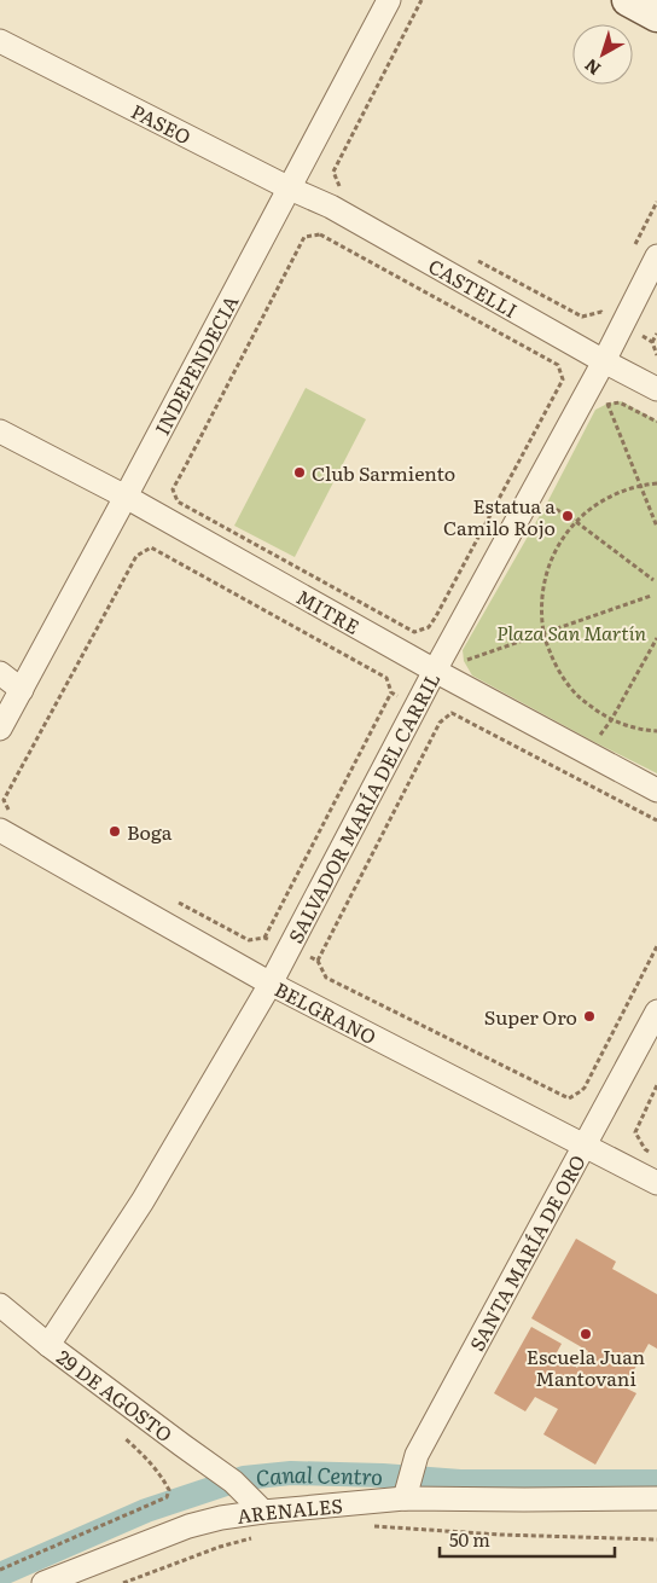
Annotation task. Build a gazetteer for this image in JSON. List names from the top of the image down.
{
  "streets": {
    "street": [
      "PASEO",
      "CASTELLI",
      "INDEPENDECIA",
      "MITRE",
      "SALVADOR MARÍA DEL CARRIL",
      "BELGRANO",
      "SANTA MARÍA DE ORO",
      "29 DE AGOSTO",
      "ARENALES"
    ]
  },
  "crossings": [
    ["PASEO", "CASTELLI"],
    ["PASEO", "INDEPENDECIA"],
    ["CASTELLI", "INDEPENDECIA"],
    ["CASTELLI", "SALVADOR MARÍA DEL CARRIL"],
    ["INDEPENDECIA", "MITRE"],
    ["MITRE", "SALVADOR MARÍA DEL CARRIL"],
    ["SALVADOR MARÍA DEL CARRIL", "BELGRANO"],
    ["SALVADOR MARÍA DEL CARRIL", "29 DE AGOSTO"],
    ["BELGRANO", "SANTA MARÍA DE ORO"],
    ["SANTA MARÍA DE ORO", "ARENALES"],
    ["29 DE AGOSTO", "ARENALES"]
  ],
  "water": ["Canal Centro"],
  "parks": ["Plaza San Martín"],
  "places": [
    "Club Sarmiento",
    "Estatua a Camilo Rojo",
    "Boga",
    "Super Oro",
    "Escuela Juan Mantovani"
  ],
  "scale_bar": "50 m",
  "north": "bottom left"
}
